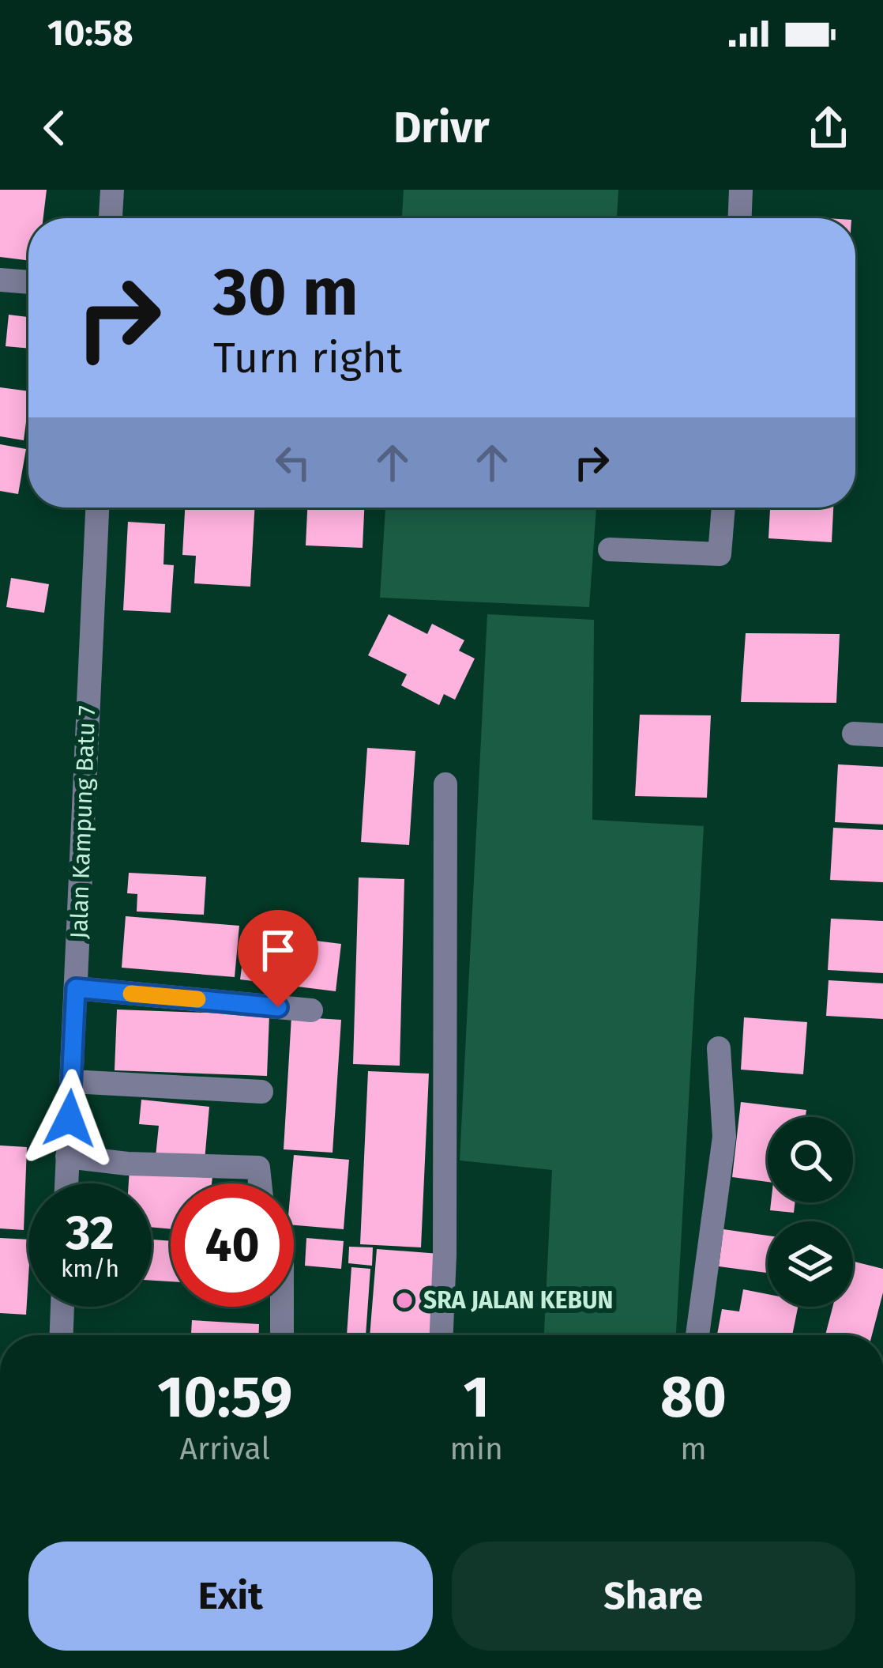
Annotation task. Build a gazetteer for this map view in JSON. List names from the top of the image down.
{
  "streets": {
    "street": ["Jalan Kampung Batu 7"]
  },
  "places": ["SRA JALAN KEBUN"],
  "page": {
    "status": "10:58",
    "header": "Drivr",
    "turn": ["30 m", "Turn right"],
    "speed": "32 km/h",
    "limit": "40",
    "eta": [
      "10:59",
      "Arrival",
      "1",
      "min",
      "80",
      "m"
    ],
    "buttons": ["Exit", "Share"]
  }
}
